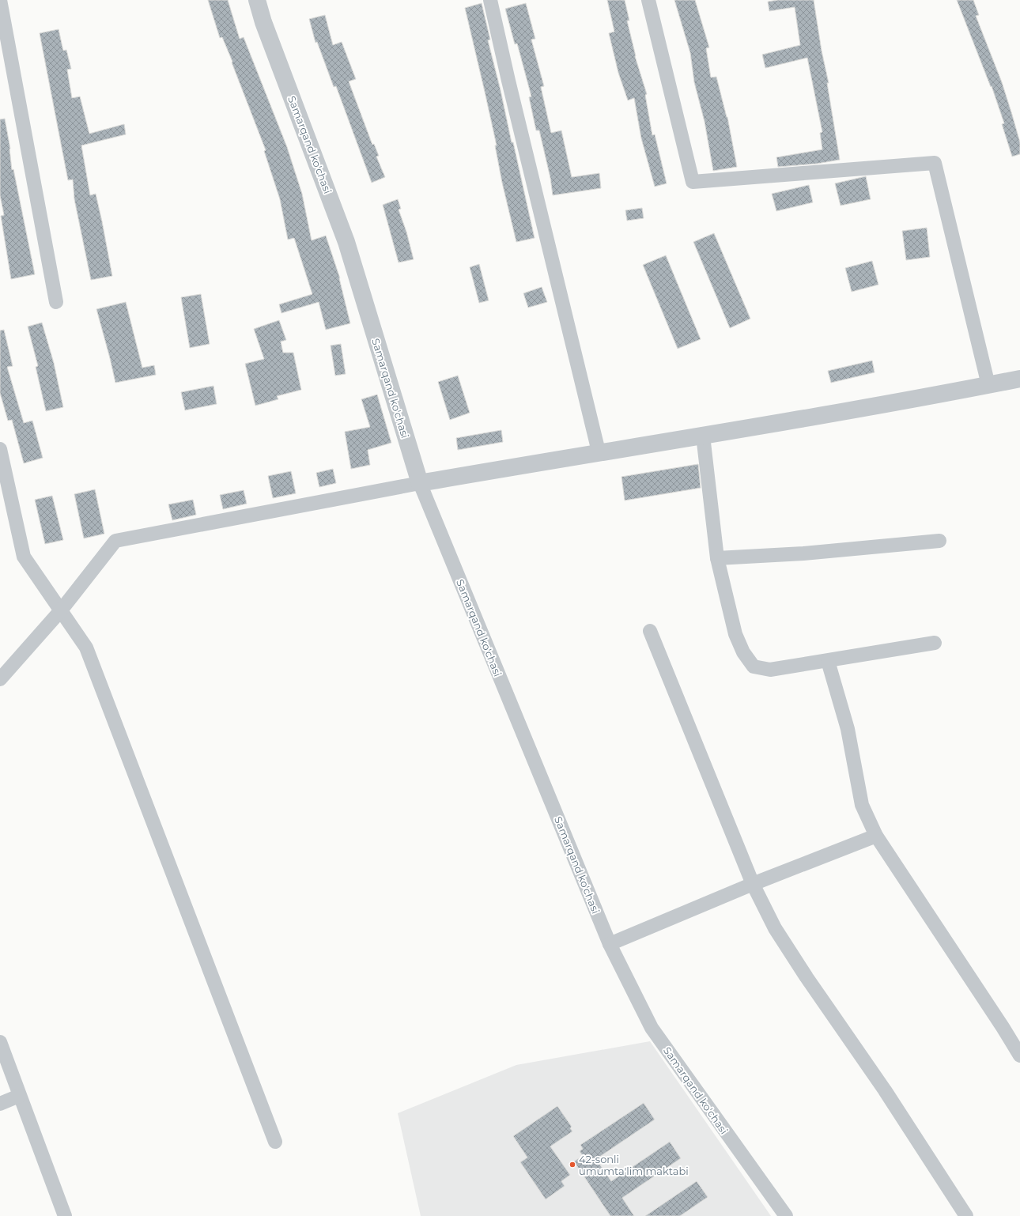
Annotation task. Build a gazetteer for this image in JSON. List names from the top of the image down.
{
  "streets": {
    "street": ["Samarqand ko'chasi"]
  },
  "places": ["42-sonli umumta'lim maktabi"]
}
